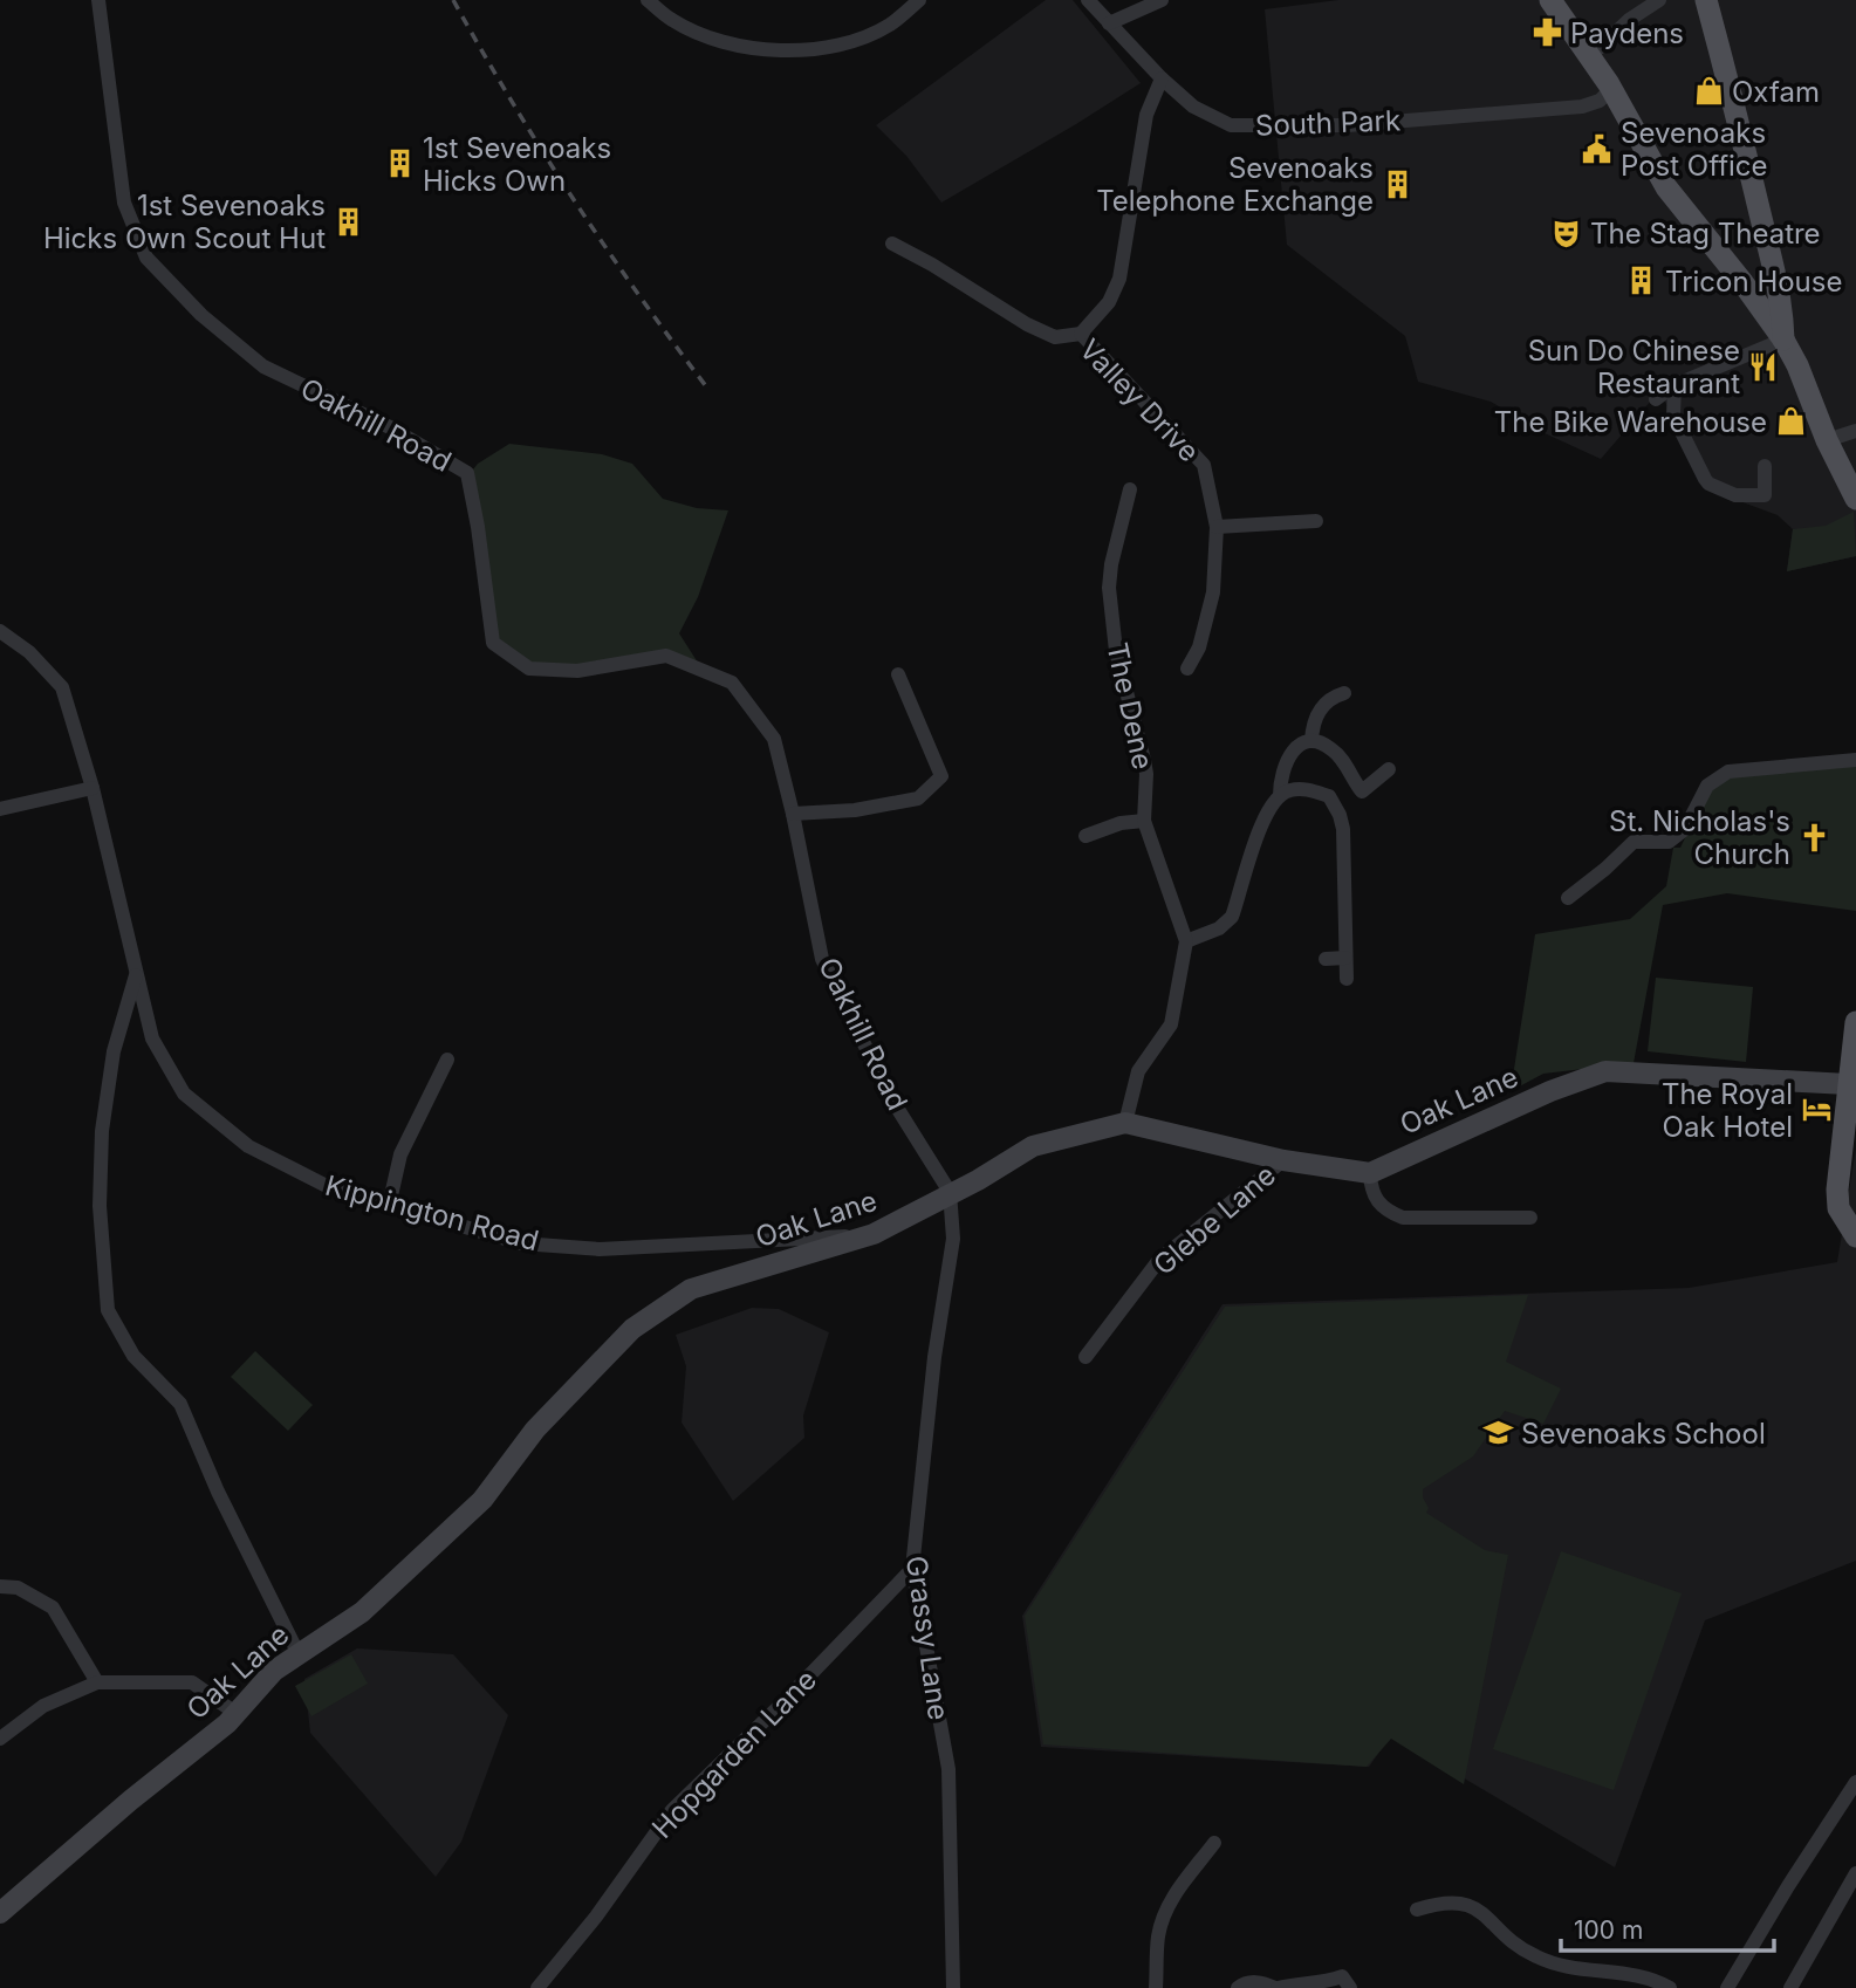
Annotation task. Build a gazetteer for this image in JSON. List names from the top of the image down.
{
  "streets": {
    "street": [
      "South Park",
      "Valley Drive",
      "Oakhill Road",
      "The Dene",
      "Oak Lane",
      "Kippington Road",
      "Glebe Lane",
      "Grassy Lane",
      "Hopgarden Lane"
    ]
  },
  "crossings": [
    ["Oakhill Road", "Oak Lane"],
    ["Oakhill Road", "Grassy Lane"],
    ["The Dene", "Oak Lane"],
    ["Oak Lane", "Kippington Road"],
    ["Oak Lane", "Glebe Lane"],
    ["Oak Lane", "Grassy Lane"],
    ["Grassy Lane", "Hopgarden Lane"]
  ],
  "places": {
    "pharmacy": ["Paydens"],
    "shop": ["Oxfam", "The Bike Warehouse"],
    "public building": ["Sevenoaks Post Office"],
    "building": [
      "1st Sevenoaks Hicks Own",
      "Sevenoaks Telephone Exchange",
      "1st Sevenoaks Hicks Own Scout Hut",
      "Tricon House"
    ],
    "theatre": ["The Stag Theatre"],
    "restaurant": ["Sun Do Chinese Restaurant"],
    "church": ["St. Nicholas's Church"],
    "hotel": ["The Royal Oak Hotel"],
    "school or university": ["Sevenoaks School"]
  },
  "scale_bar": "100 m"
}
